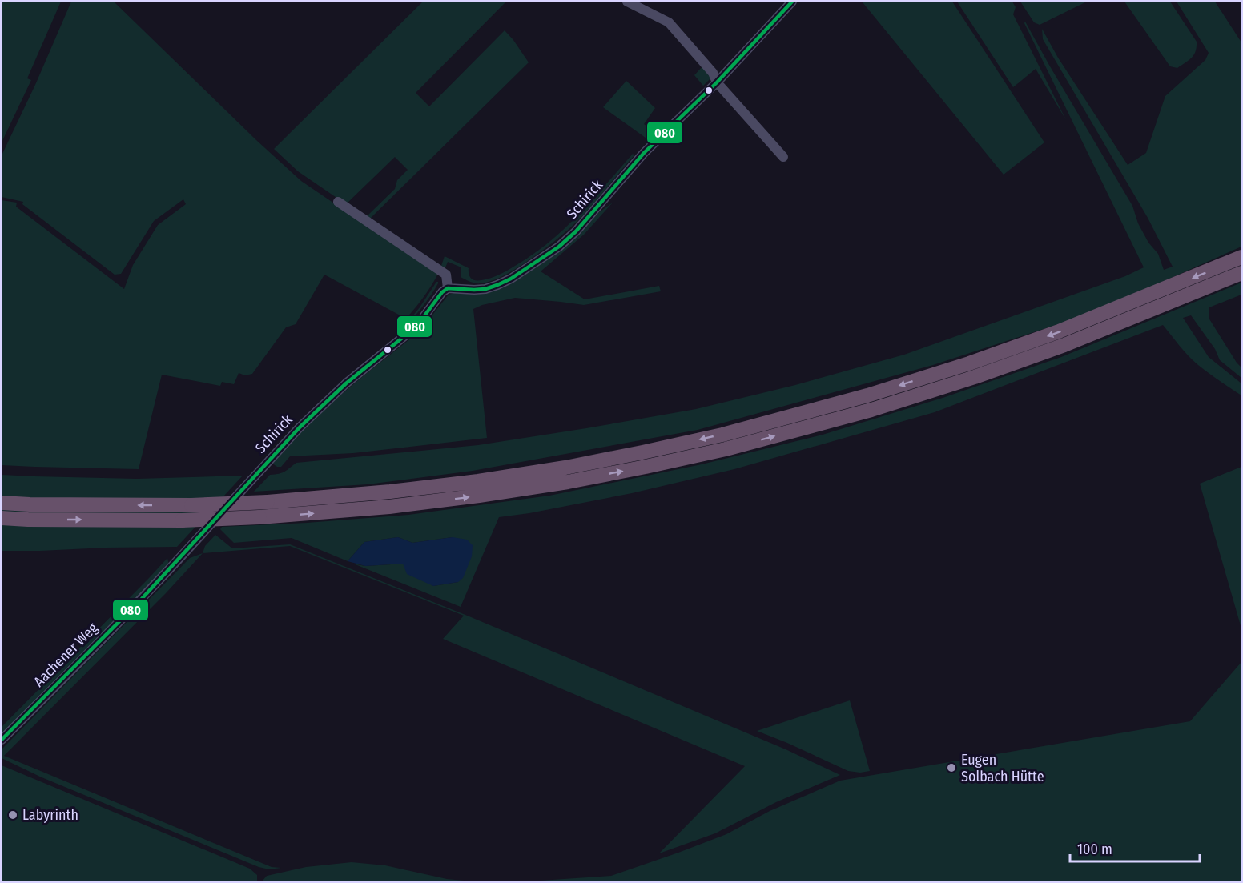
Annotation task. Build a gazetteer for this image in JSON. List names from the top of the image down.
{
  "streets": {
    "street": ["Schirick", "Aachener Weg"]
  },
  "crossings": [
    ["Schirick", "Aachener Weg"]
  ],
  "places": ["Eugen Solbach Hütte", "Labyrinth"],
  "lines": ["transit line 080"],
  "scale_bar": "100 m"
}
